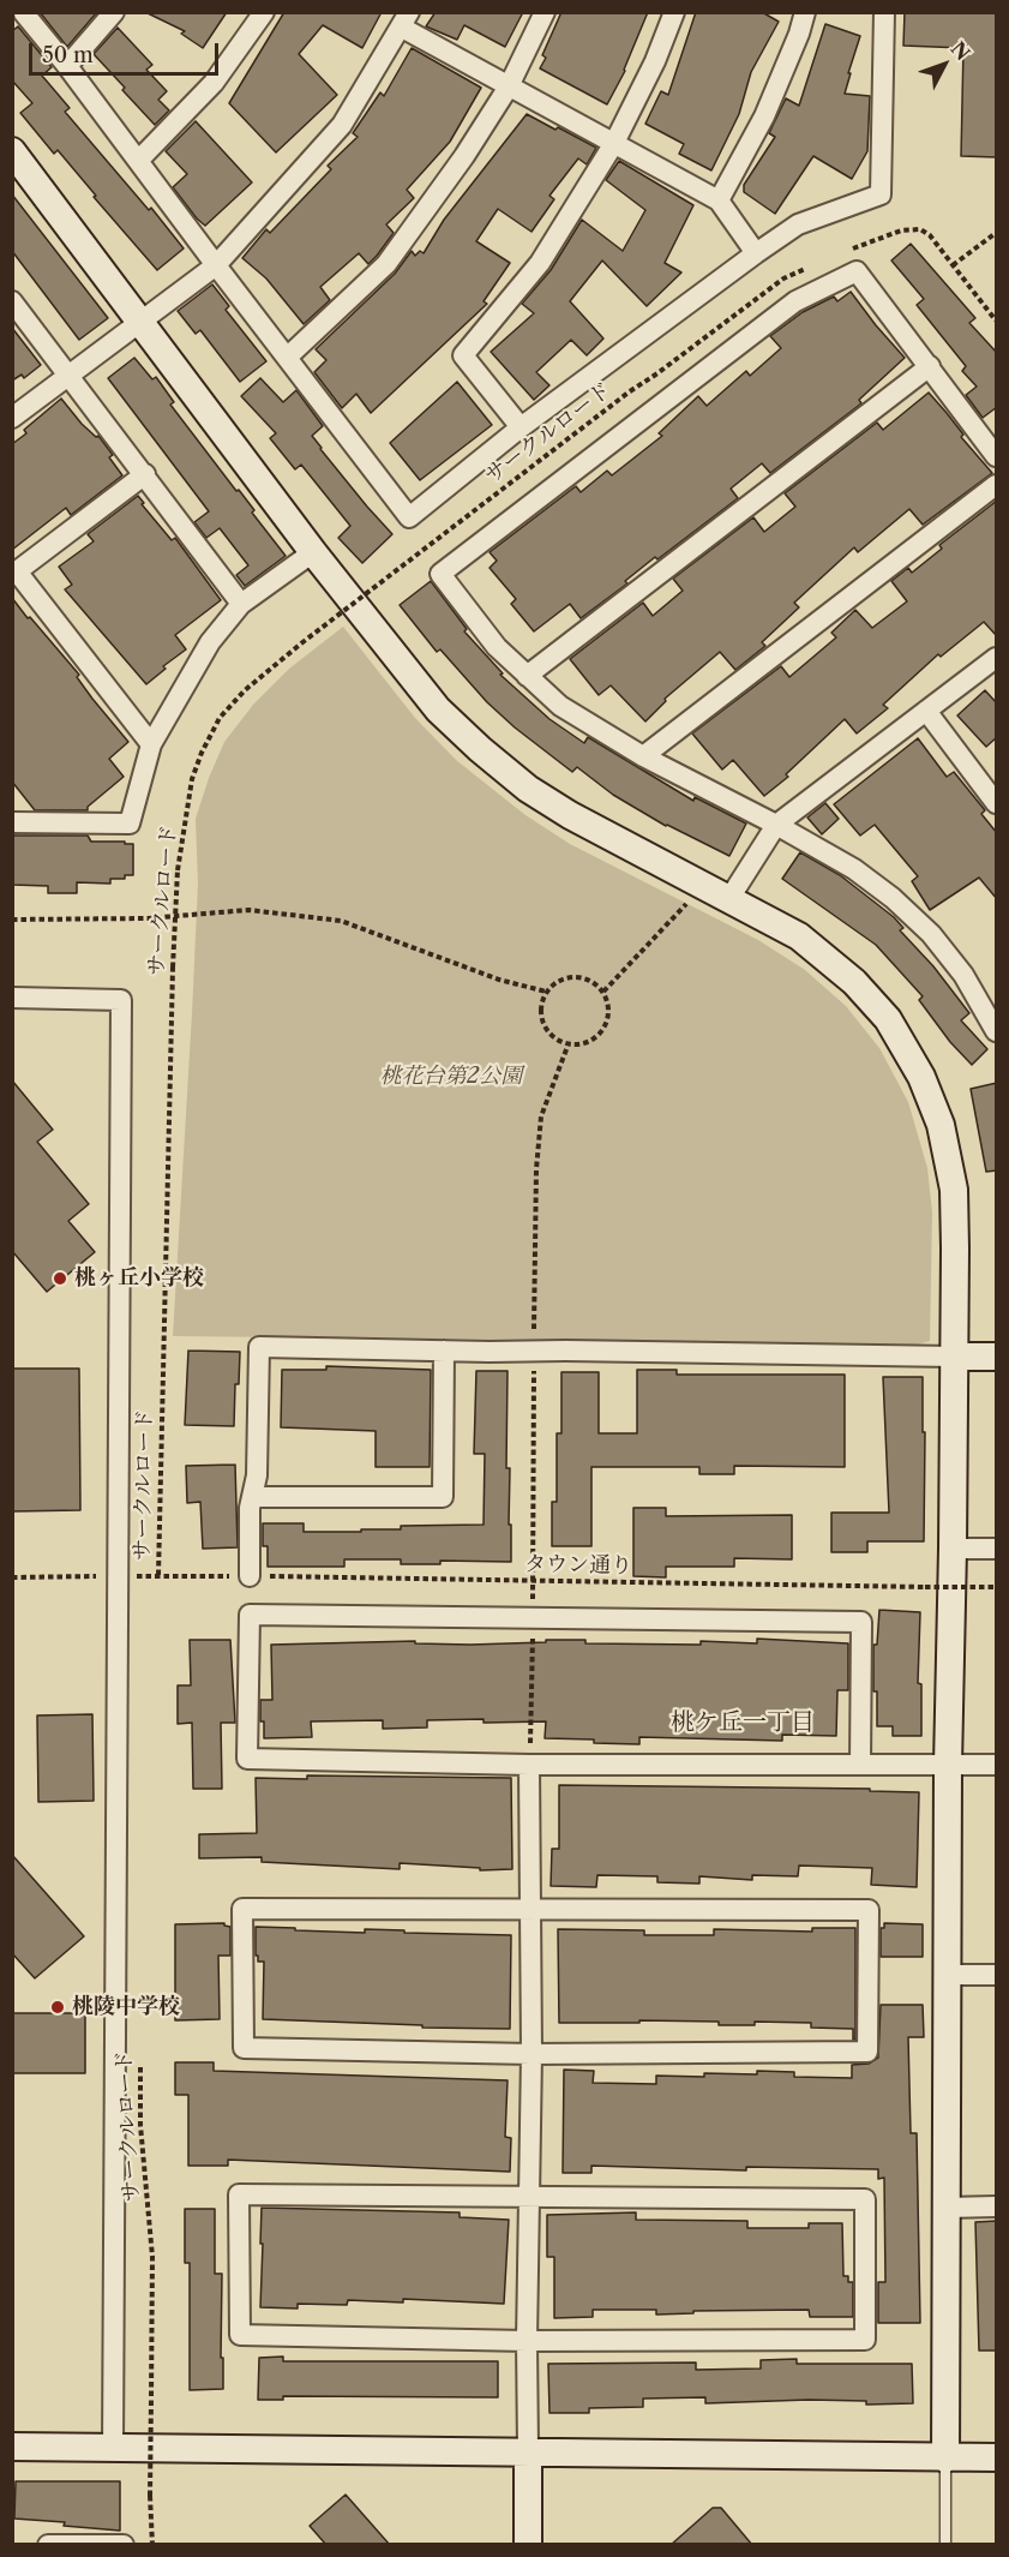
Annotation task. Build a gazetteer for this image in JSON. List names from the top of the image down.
{
  "streets": {
    "path": ["サークルロード", "タウン通り"]
  },
  "crossings": [
    ["サークルロード", "タウン通り"]
  ],
  "districts": ["桃ケ丘一丁目"],
  "parks": ["桃花台第2公園"],
  "places": ["桃ヶ丘小学校", "桃陵中学校"],
  "scale_bar": "50 m",
  "north": "top right"
}
